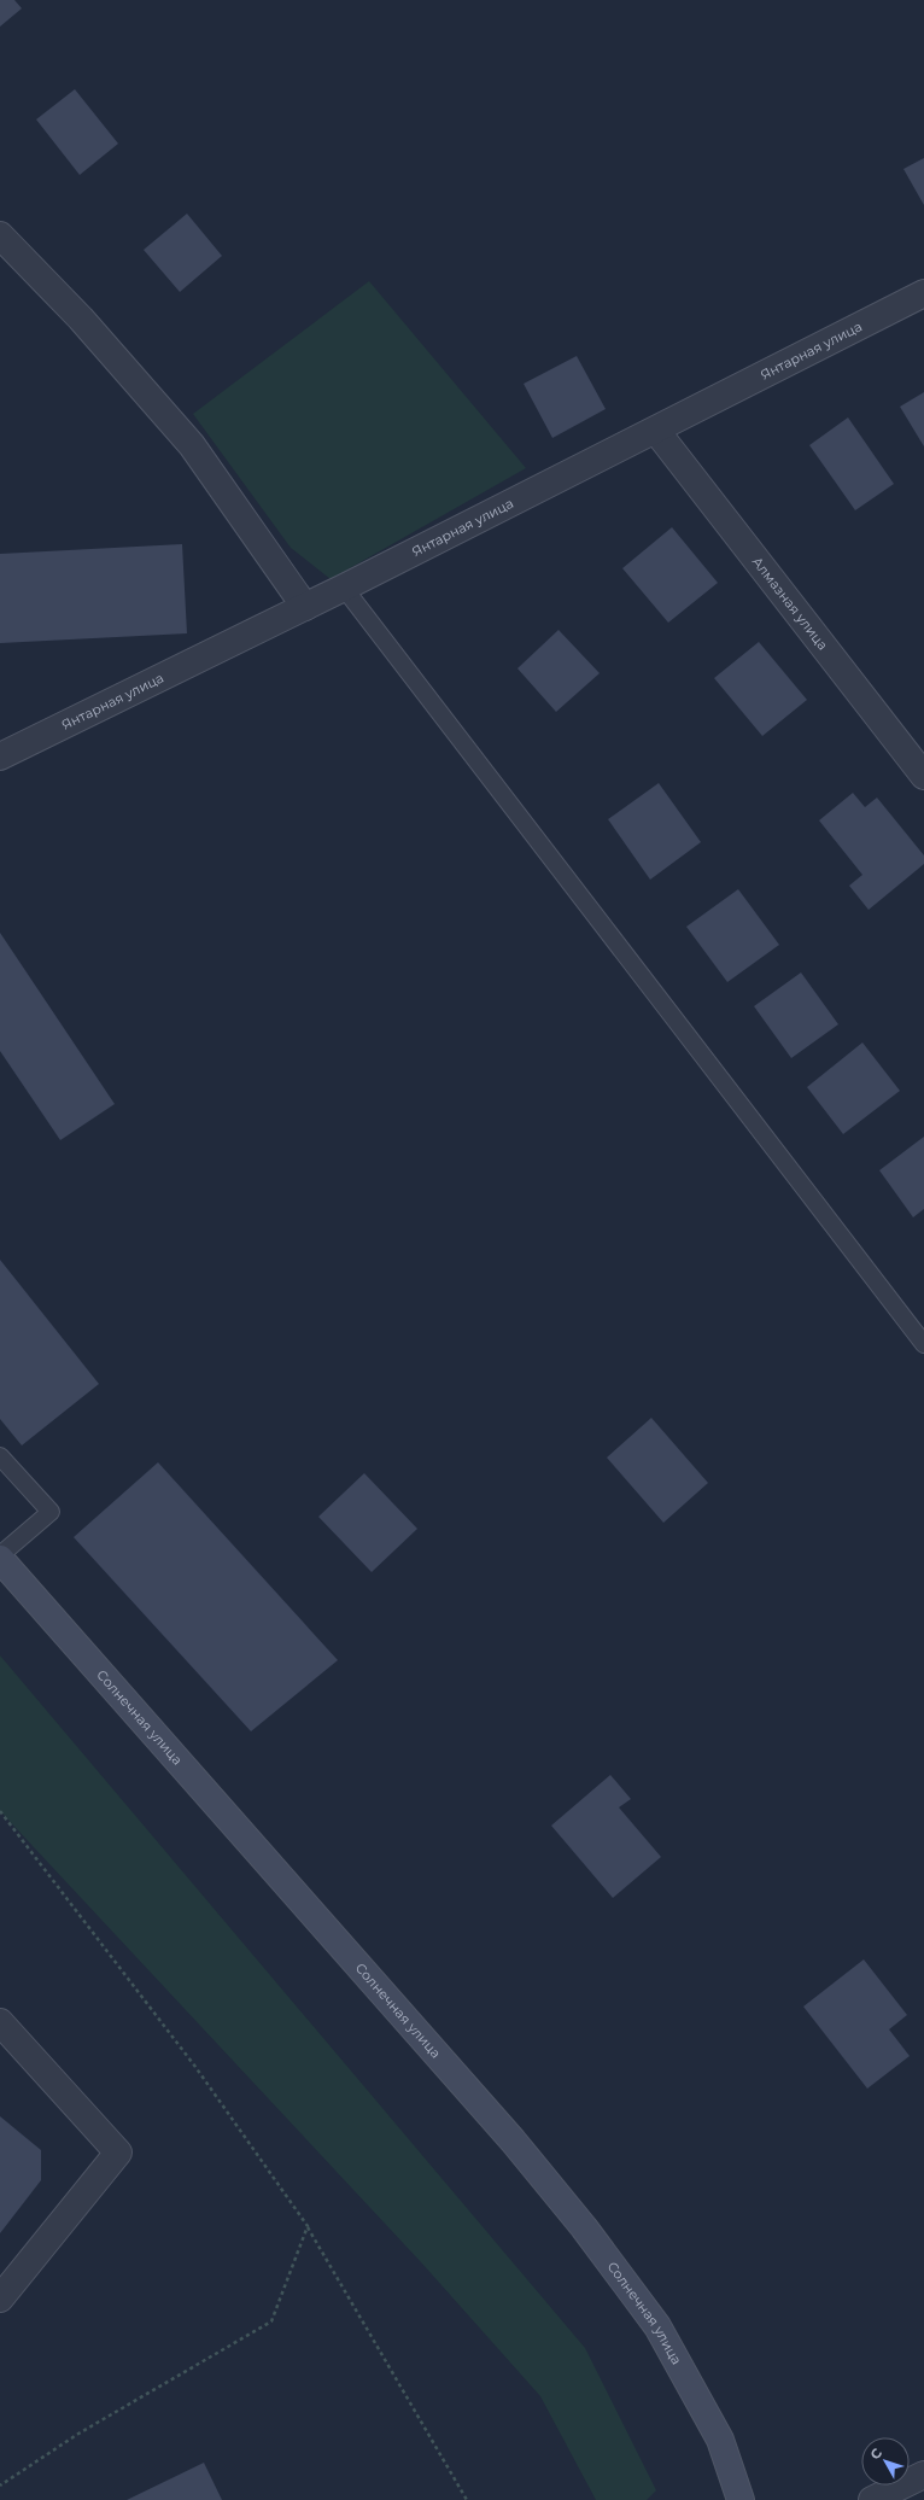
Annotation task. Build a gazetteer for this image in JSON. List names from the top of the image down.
{
  "streets": {
    "street": ["Янтарная улица", "Алмазная улица", "Солнечная улица"]
  },
  "crossings": [
    ["Янтарная улица", "Алмазная улица"]
  ],
  "north": "top left"
}
